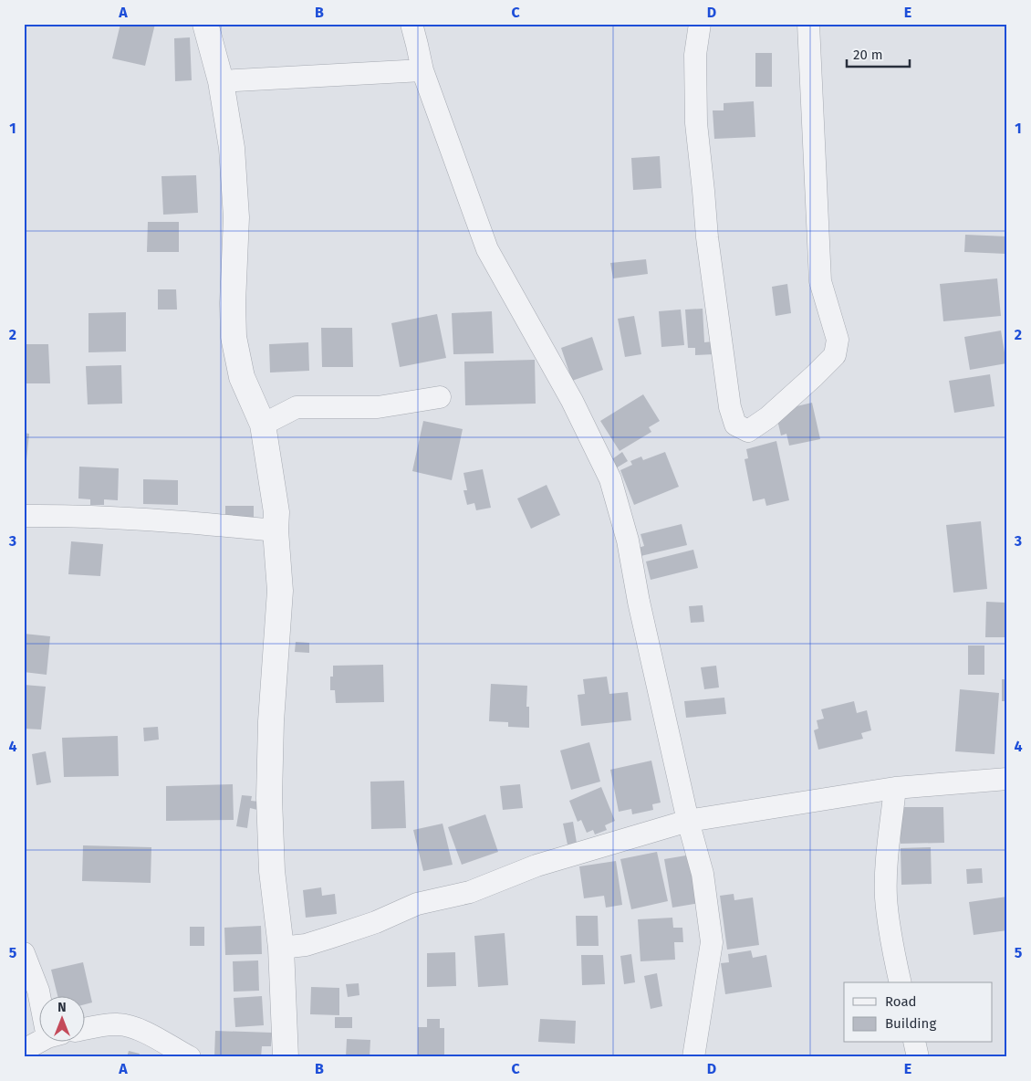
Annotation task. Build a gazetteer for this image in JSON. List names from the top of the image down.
{
  "legend": ["Road", "Building"],
  "scale_bar": "20 m",
  "north": "top",
  "grid": {
    "columns": [
      "A",
      "B",
      "C",
      "D",
      "E"
    ],
    "rows": [
      "1",
      "2",
      "3",
      "4",
      "5"
    ]
  }
}
